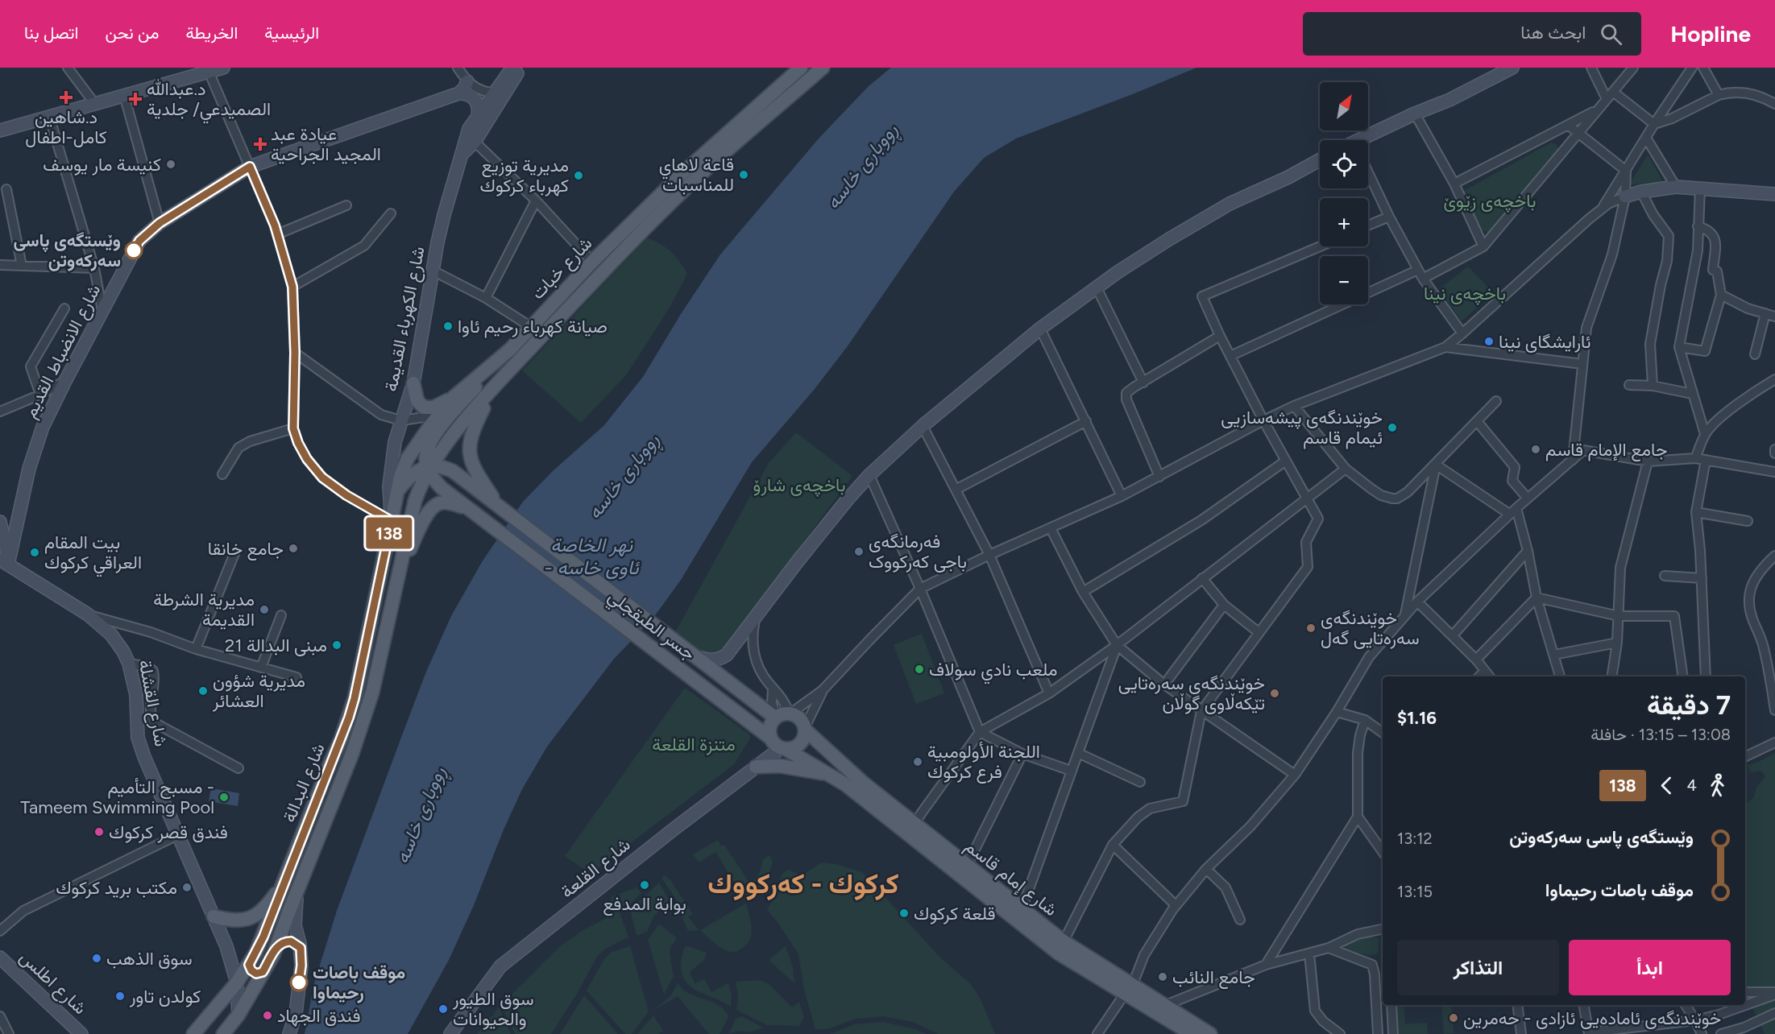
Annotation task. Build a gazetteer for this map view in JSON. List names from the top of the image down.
{
  "streets": {
    "main road": [
      "شارع خبات",
      "جسر الطبقجلي",
      "شارع البدالة",
      "شارع إمام قاسم"
    ],
    "street": [
      "شارع الكهرباء القديمة",
      "شارع الانضباط القديم",
      "شارع القشلة",
      "شارع القلعة",
      "شارع اطلس"
    ]
  },
  "crossings": [
    ["شارع خبات", "شارع الكهرباء القديمة"],
    ["شارع خبات", "جسر الطبقجلي"],
    ["شارع خبات", "شارع البدالة"],
    ["شارع الكهرباء القديمة", "شارع البدالة"],
    ["شارع الانضباط القديم", "شارع القشلة"],
    ["جسر الطبقجلي", "شارع البدالة"],
    ["جسر الطبقجلي", "شارع القلعة"],
    ["جسر الطبقجلي", "شارع إمام قاسم"],
    ["شارع القشلة", "شارع البدالة"],
    ["شارع القلعة", "شارع إمام قاسم"]
  ],
  "districts": ["كركوك - کەرکووك"],
  "water": ["ڕووباری خاسە", "نهر الخاصة - ئاوی خاسە"],
  "parks": [
    "باخچەی زێوێ",
    "باخچەی نینا",
    "باخچەی شارۆ",
    "متنزة القلعة"
  ],
  "places": {
    "health": ["د.شاهين كامل-اطفال", "د.عبدالله الصميدعي/ جلدية", "عيادة عبد المجيد الجراحية"],
    "other": [
      "كنيسة مار يوسف",
      "قاعة لاهاي للمناسبات",
      "مديرية توزيع كهرباء كركوك",
      "وێستگەی پاسی سەرکەوتن",
      "صيانة كهرباء رحيم ئاوا",
      "ئارایشگای نینا",
      "خوێندنگەی پیشەسازیی ئیمام قاسم",
      "جامع الإمام قاسم",
      "جامع خانقا",
      "فەرمانگەی باجی کەرکووک",
      "بيت المقام العراقي كركوك",
      "مديرية الشرطة القديمة",
      "خوێندنگەی سەرەتایی گەل",
      "مبنى البدالة 21",
      "ملعب نادي سولاف",
      "مديرية شؤون العشائر",
      "خوێندنگەی سەرەتایی تێکەڵاوی گوڵان",
      "اللجنة الأولومبية فرع كركوك",
      "مسبح التأميم - Tameem Swimming Pool",
      "فندق قصر كركوك",
      "بوابة المدفع",
      "مكتب بريد كركوك",
      "قلعة كركوك",
      "سوق الذهب",
      "جامع النائب",
      "موقف باصات رحيماوا",
      "کولدن تاور",
      "سوق الطيور والحيوانات",
      "فندق الجهاد",
      "خوێندنگەی ئامادەیی ئازادی - حەمرین"
    ]
  },
  "lines": ["bus line 138"],
  "north": "top right",
  "page": {
    "header": "Hopline",
    "search": "ابحث هنا",
    "nav": [
      "الرئيسية",
      "الخريطة",
      "من نحن",
      "اتصل بنا"
    ],
    "on_map": "138",
    "map_buttons": ["+", "−"],
    "heading": ["7 دقيقة", "13:08 – 13:15 · حافلة", "$1.16"],
    "legs": ["4", "138"],
    "list": [
      {
        "name": "وێستگەی پاسی سەرکەوتن",
        "value": "13:12"
      },
      {
        "name": "موقف باصات رحيماوا",
        "value": "13:15"
      }
    ],
    "buttons": ["ابدأ", "التذاكر"]
  }
}
